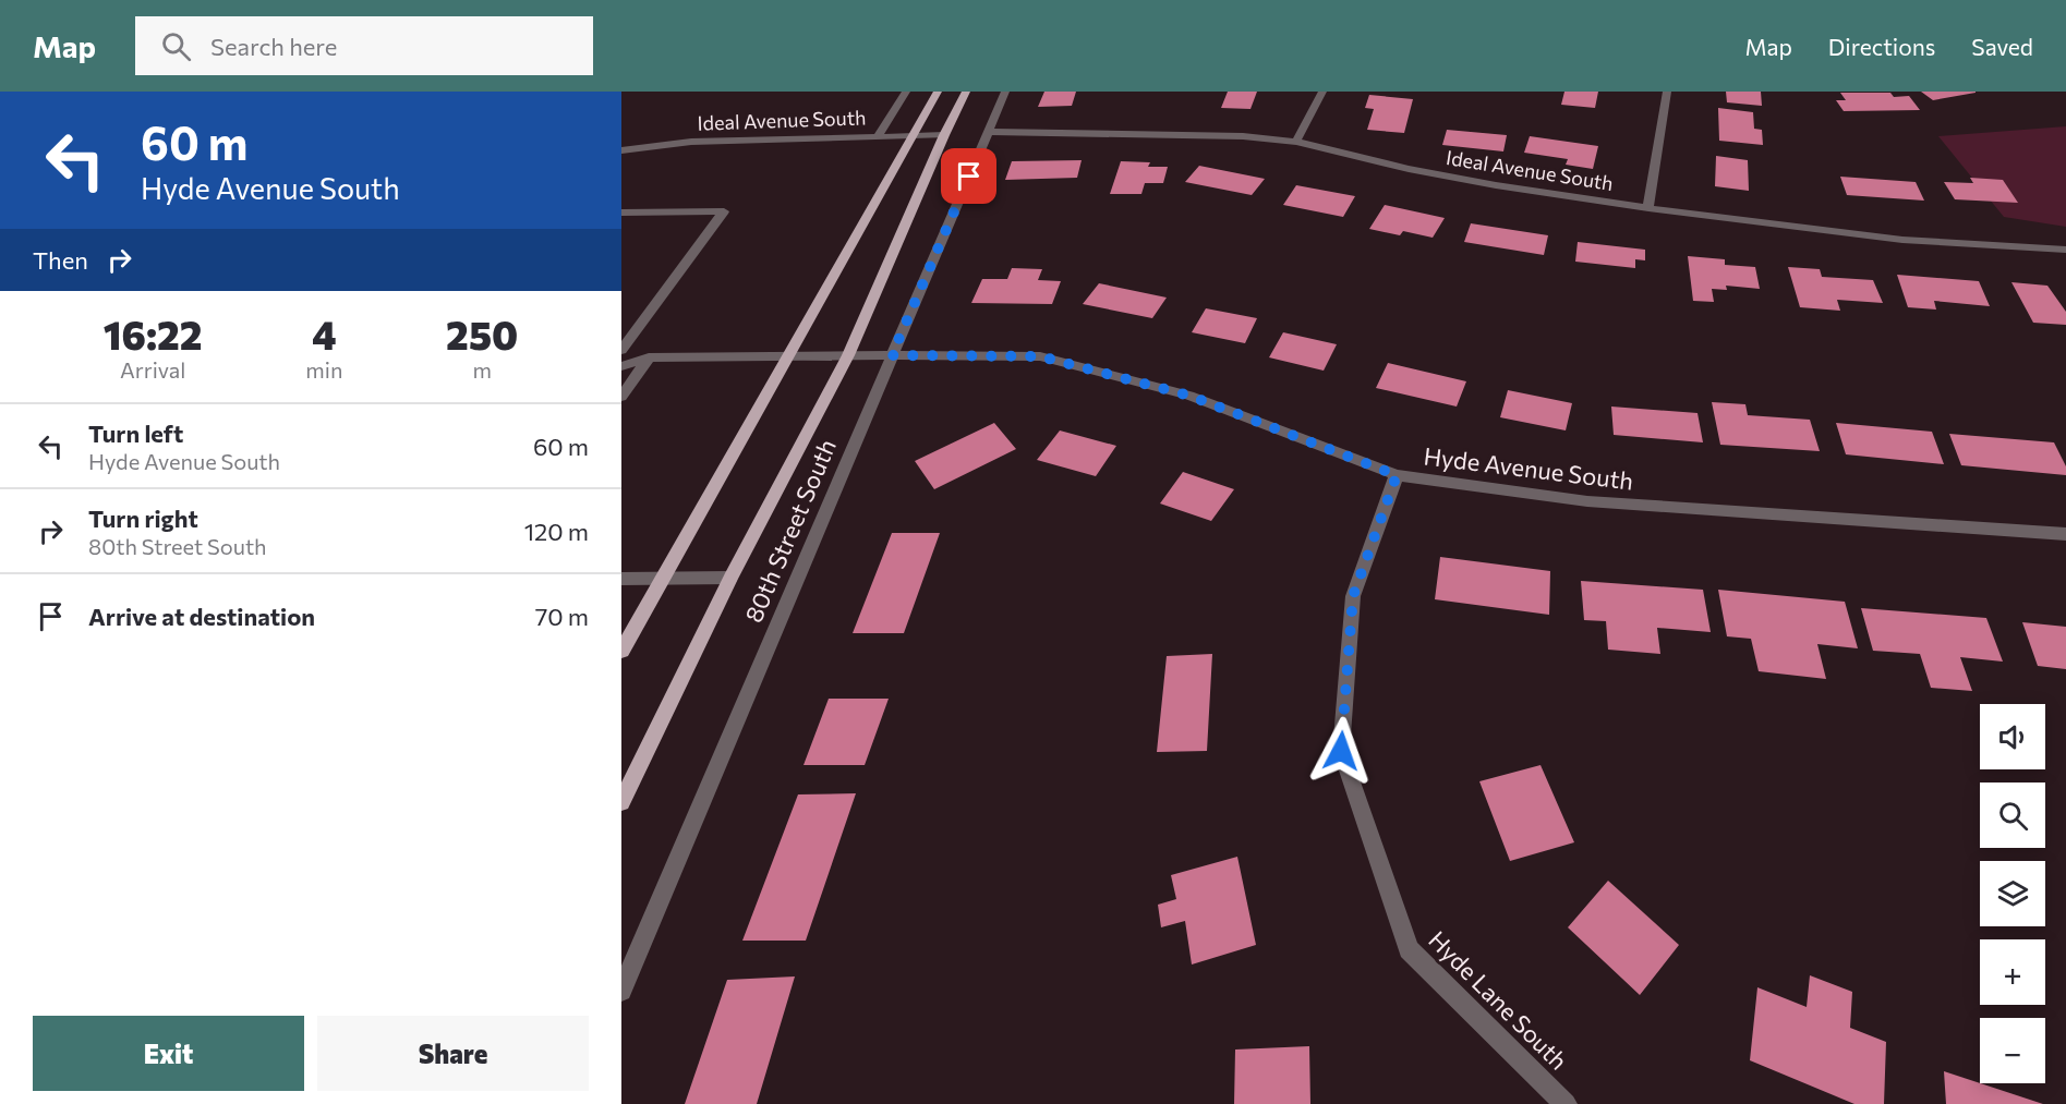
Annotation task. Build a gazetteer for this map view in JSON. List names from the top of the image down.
{
  "streets": {
    "main road": ["80th Street South"],
    "street": ["Ideal Avenue South", "Hyde Avenue South", "Hyde Lane South"]
  },
  "crossings": [
    ["Ideal Avenue South", "80th Street South"],
    ["Hyde Avenue South", "80th Street South"],
    ["Hyde Avenue South", "Hyde Lane South"]
  ],
  "page": {
    "header": "Map",
    "search": "Search here",
    "nav": ["Map", "Directions", "Saved"],
    "turn": ["60 m", "Hyde Avenue South"],
    "then": "Then",
    "eta": [
      "16:22",
      "Arrival",
      "4",
      "min",
      "250",
      "m"
    ],
    "list": [
      {
        "name": "Turn left",
        "note": "Hyde Avenue South",
        "value": "60 m"
      },
      {
        "name": "Turn right",
        "note": "80th Street South",
        "value": "120 m"
      },
      {
        "name": "Arrive at destination",
        "value": "70 m"
      }
    ],
    "map_buttons": ["+", "−"],
    "buttons": ["Exit", "Share"]
  }
}
